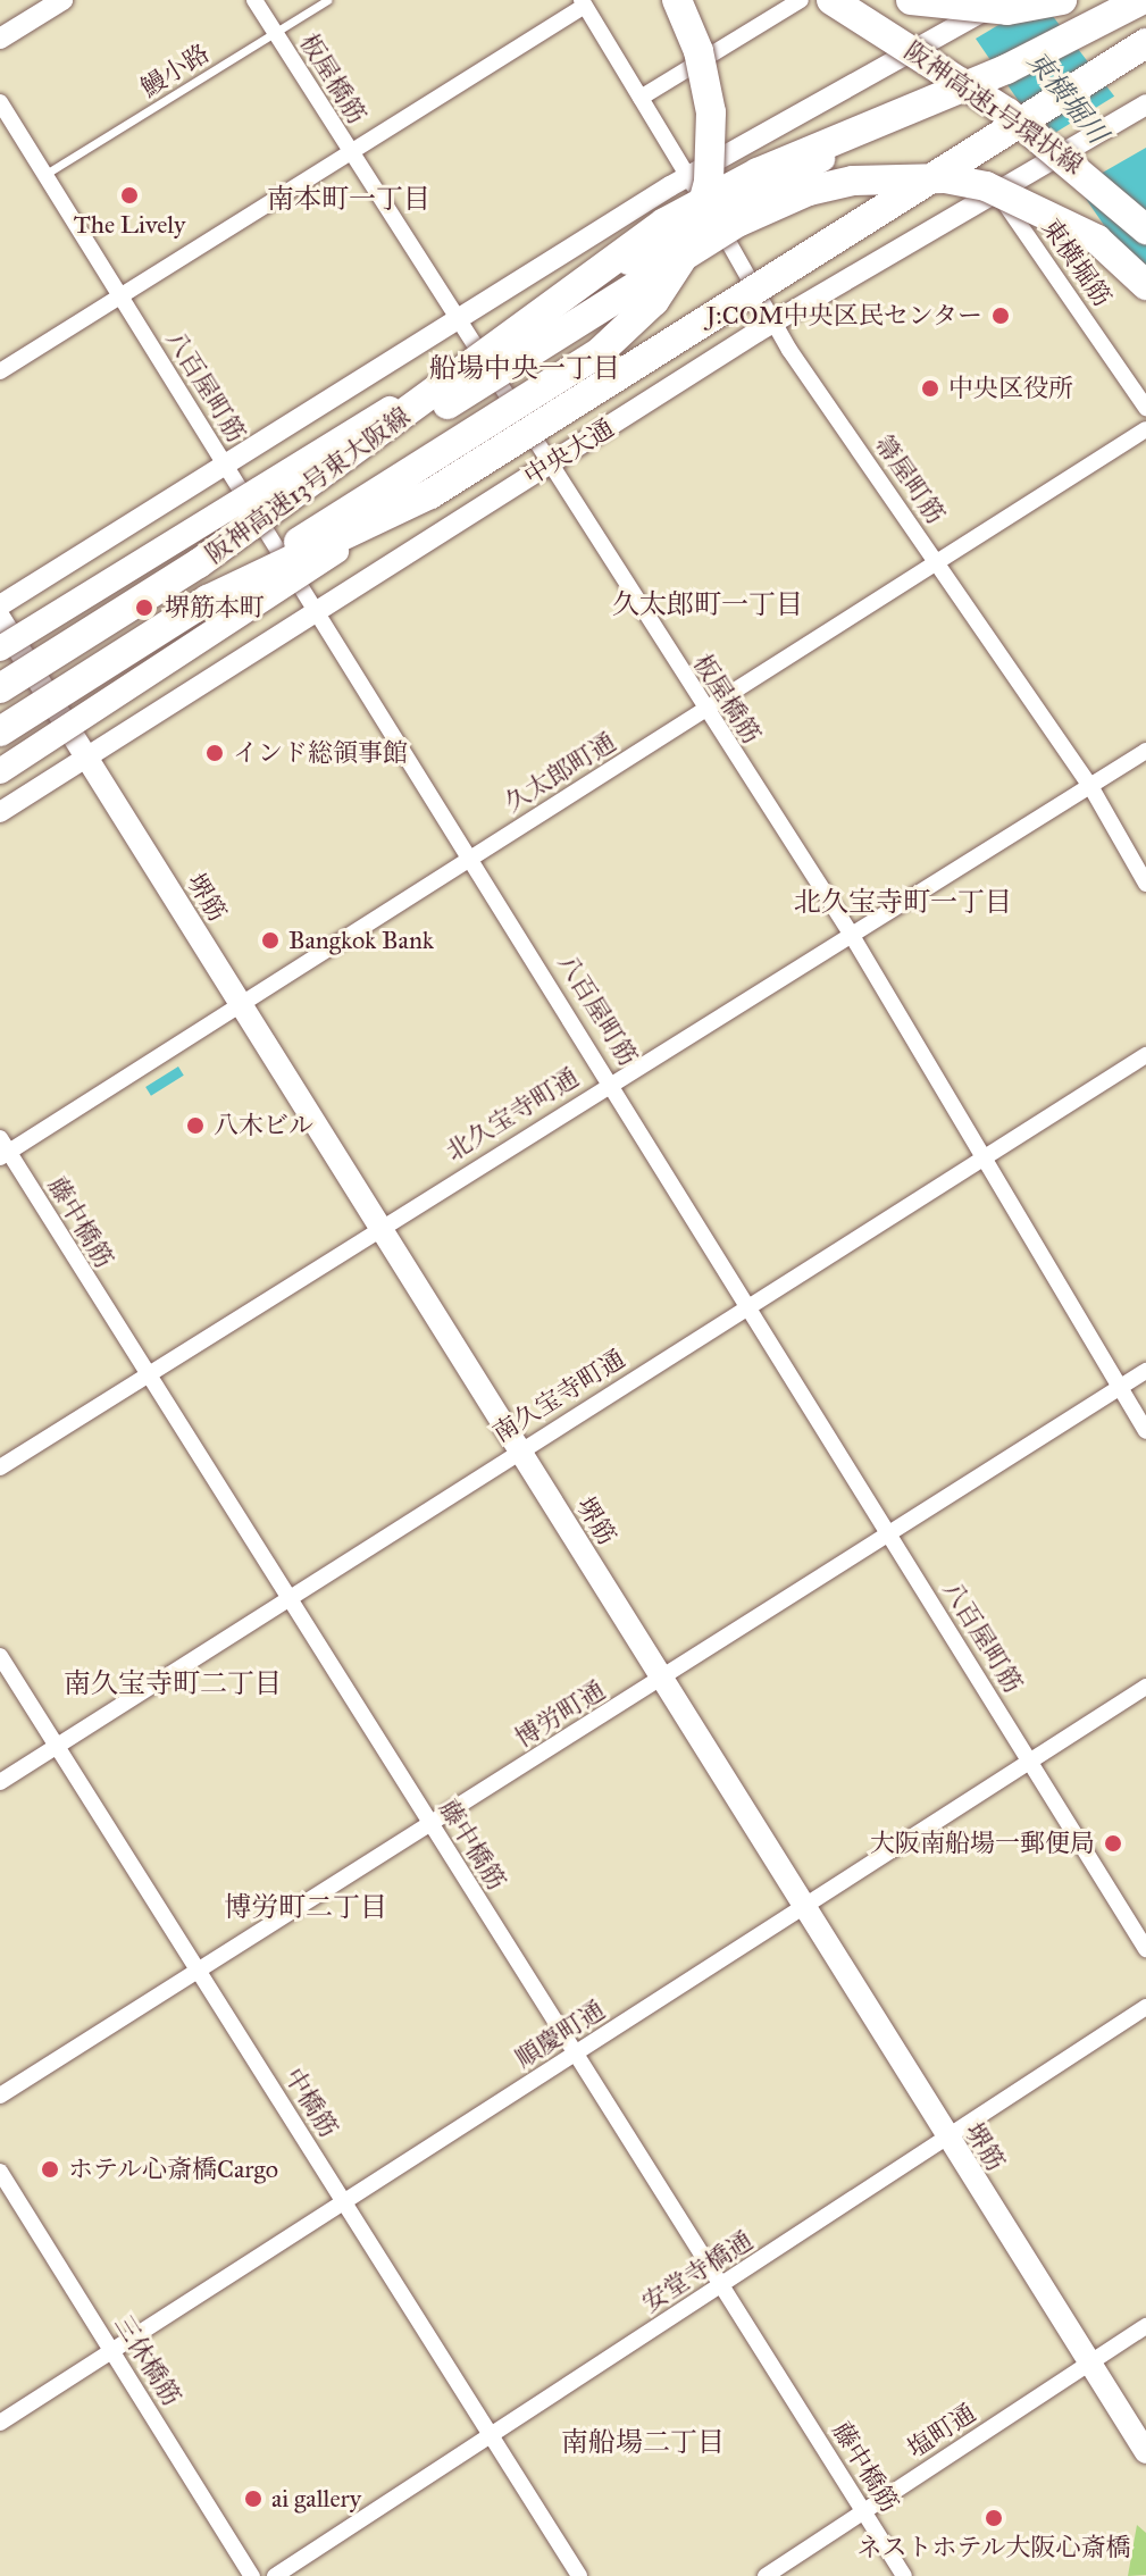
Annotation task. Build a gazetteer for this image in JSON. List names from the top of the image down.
{
  "streets": {
    "highway": ["阪神高速1号環状線", "阪神高速13号東大阪線"],
    "main road": ["中央大通", "堺筋"],
    "street": [
      "板屋橋筋",
      "東横堀筋",
      "八百屋町筋",
      "箒屋町筋",
      "久太郎町通",
      "北久宝寺町通",
      "藤中橋筋",
      "南久宝寺町通",
      "博労町通",
      "順慶町通",
      "中橋筋",
      "安堂寺橋通",
      "三休橋筋",
      "塩町通"
    ],
    "lane": ["鰻小路"]
  },
  "crossings": [
    ["鰻小路", "板屋橋筋"],
    ["鰻小路", "八百屋町筋"],
    ["板屋橋筋", "中央大通"],
    ["板屋橋筋", "久太郎町通"],
    ["板屋橋筋", "北久宝寺町通"],
    ["板屋橋筋", "南久宝寺町通"],
    ["板屋橋筋", "博労町通"],
    ["東横堀筋", "中央大通"],
    ["八百屋町筋", "中央大通"],
    ["八百屋町筋", "久太郎町通"],
    ["八百屋町筋", "北久宝寺町通"],
    ["八百屋町筋", "南久宝寺町通"],
    ["八百屋町筋", "博労町通"],
    ["八百屋町筋", "順慶町通"],
    ["中央大通", "箒屋町筋"],
    ["中央大通", "阪神高速13号東大阪線"],
    ["中央大通", "堺筋"],
    ["箒屋町筋", "久太郎町通"],
    ["箒屋町筋", "北久宝寺町通"],
    ["久太郎町通", "堺筋"],
    ["久太郎町通", "藤中橋筋"],
    ["堺筋", "北久宝寺町通"],
    ["堺筋", "南久宝寺町通"],
    ["堺筋", "博労町通"],
    ["堺筋", "順慶町通"],
    ["堺筋", "安堂寺橋通"],
    ["堺筋", "塩町通"],
    ["北久宝寺町通", "藤中橋筋"],
    ["藤中橋筋", "南久宝寺町通"],
    ["藤中橋筋", "博労町通"],
    ["藤中橋筋", "順慶町通"],
    ["藤中橋筋", "安堂寺橋通"],
    ["藤中橋筋", "塩町通"],
    ["南久宝寺町通", "中橋筋"],
    ["博労町通", "中橋筋"],
    ["順慶町通", "中橋筋"],
    ["順慶町通", "三休橋筋"],
    ["中橋筋", "安堂寺橋通"]
  ],
  "districts": [
    "南本町一丁目",
    "船場中央一丁目",
    "久太郎町一丁目",
    "北久宝寺町一丁目",
    "南久宝寺町二丁目",
    "博労町二丁目",
    "南船場二丁目"
  ],
  "water": ["東横堀川"],
  "places": [
    "The Lively",
    "J:COM中央区民センター",
    "中央区役所",
    "堺筋本町",
    "インド総領事館",
    "Bangkok Bank",
    "八木ビル",
    "大阪南船場一郵便局",
    "ホテル心斎橋Cargo",
    "ai gallery",
    "ネストホテル大阪心斎橋"
  ]
}
